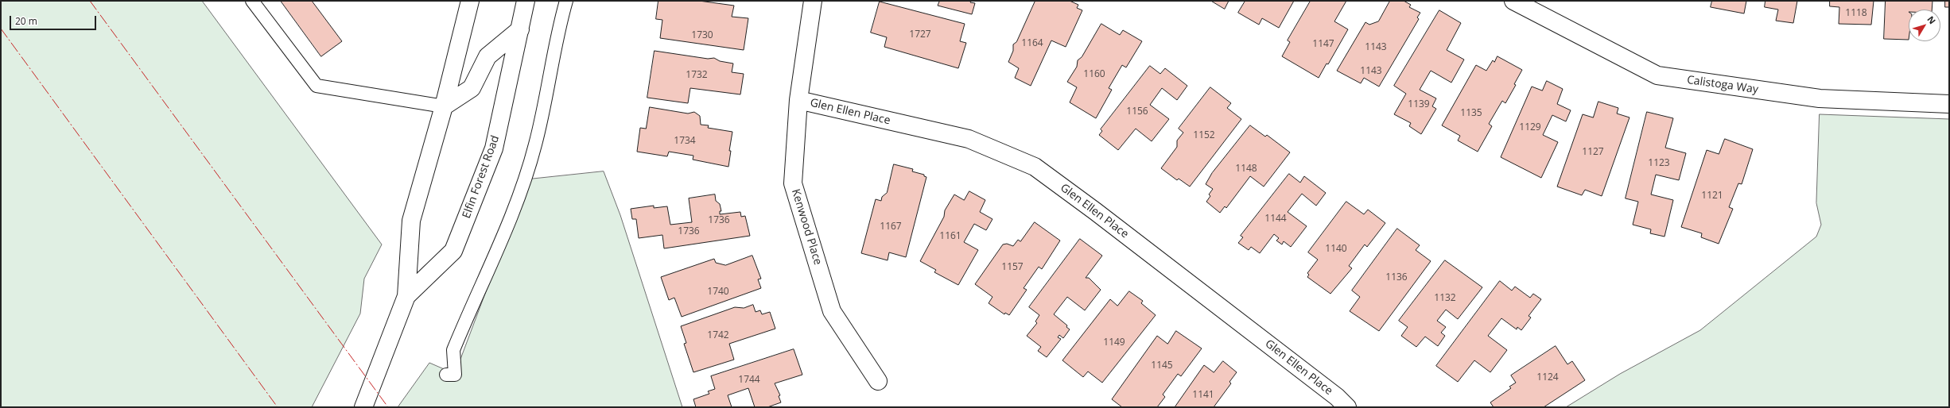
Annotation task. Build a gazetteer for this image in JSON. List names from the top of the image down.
{
  "streets": {
    "street": [
      "Calistoga Way",
      "Glen Ellen Place",
      "Elfin Forest Road",
      "Kenwood Place"
    ]
  },
  "crossings": [
    ["Glen Ellen Place", "Kenwood Place"]
  ],
  "house_numbers": [
    "1118",
    "1727",
    "1730",
    "1164",
    "1147",
    "1143",
    "1143",
    "1160",
    "1732",
    "1139",
    "1156",
    "1135",
    "1129",
    "1152",
    "1734",
    "1127",
    "1123",
    "1148",
    "1121",
    "1144",
    "1736",
    "1167",
    "1736",
    "1161",
    "1140",
    "1157",
    "1136",
    "1740",
    "1132",
    "1742",
    "1149",
    "1145",
    "1124",
    "1744",
    "1141"
  ],
  "scale_bar": "20 m",
  "north": "top right"
}
